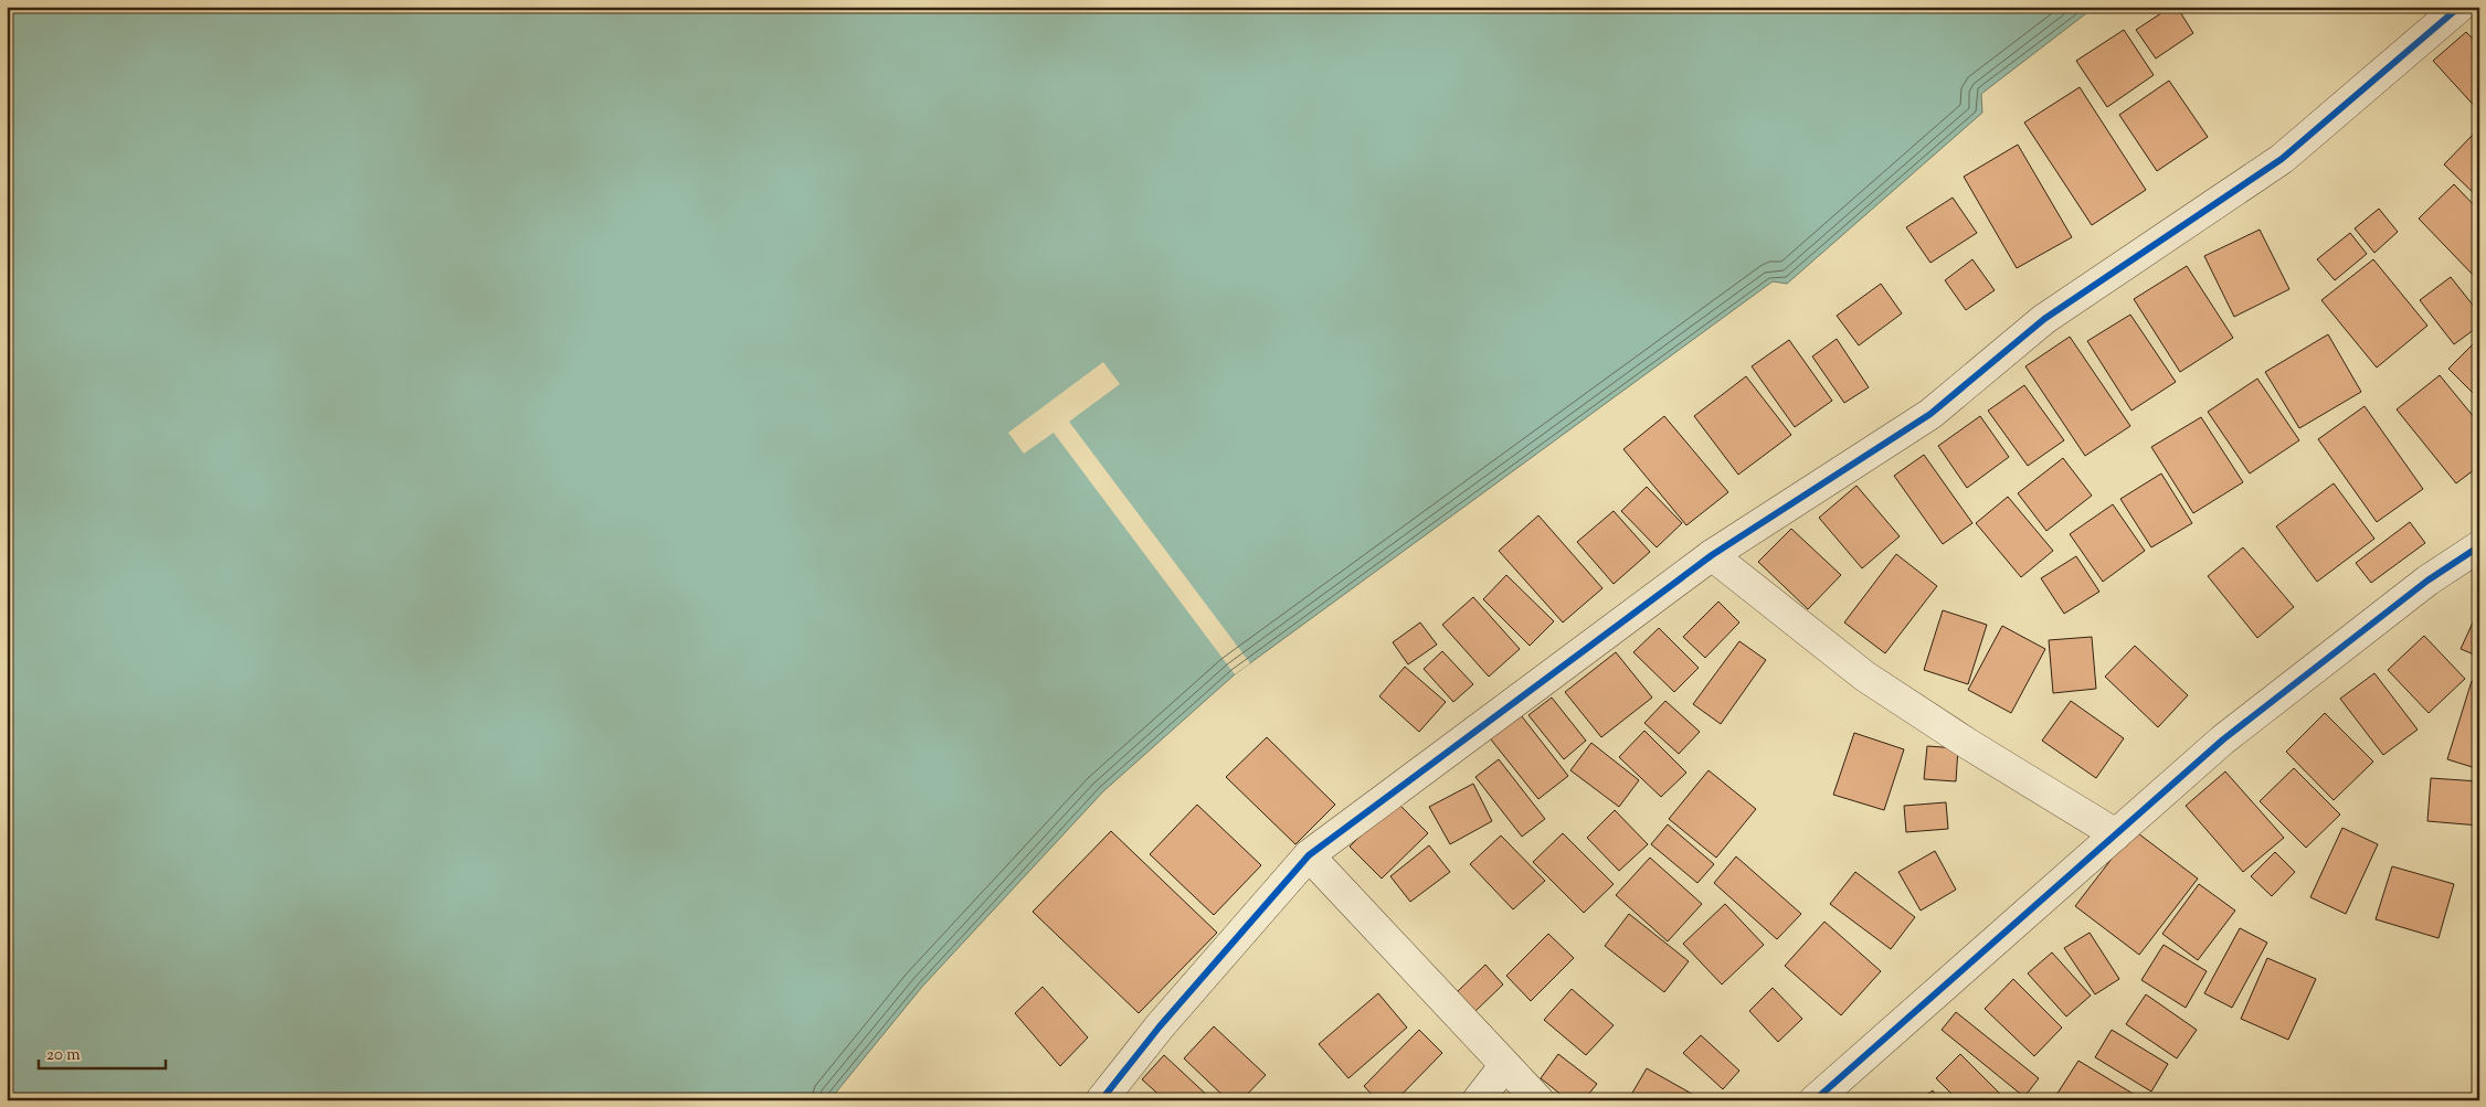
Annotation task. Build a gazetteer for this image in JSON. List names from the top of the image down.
{
  "scale_bar": "20 m"
}
